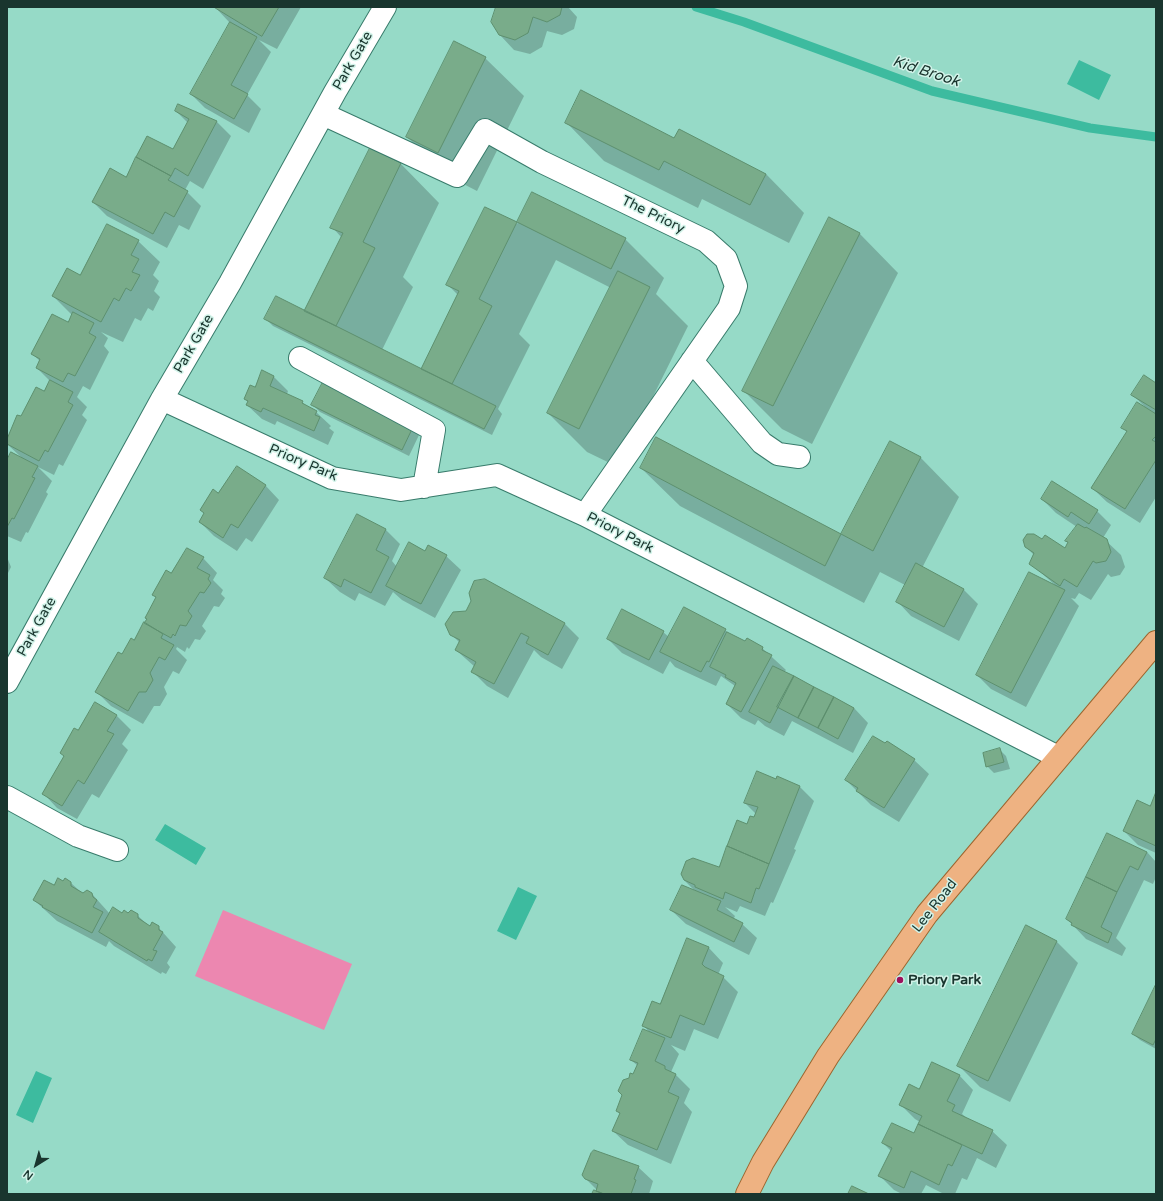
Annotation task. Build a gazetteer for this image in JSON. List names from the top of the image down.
{
  "streets": {
    "main road": ["Lee Road"],
    "street": ["Park Gate", "The Priory", "Priory Park"]
  },
  "crossings": [
    ["Park Gate", "The Priory"],
    ["Park Gate", "Priory Park"],
    ["The Priory", "Priory Park"],
    ["Priory Park", "Lee Road"]
  ],
  "water": ["Kid Brook"],
  "places": ["Priory Park"],
  "north": "bottom left"
}
